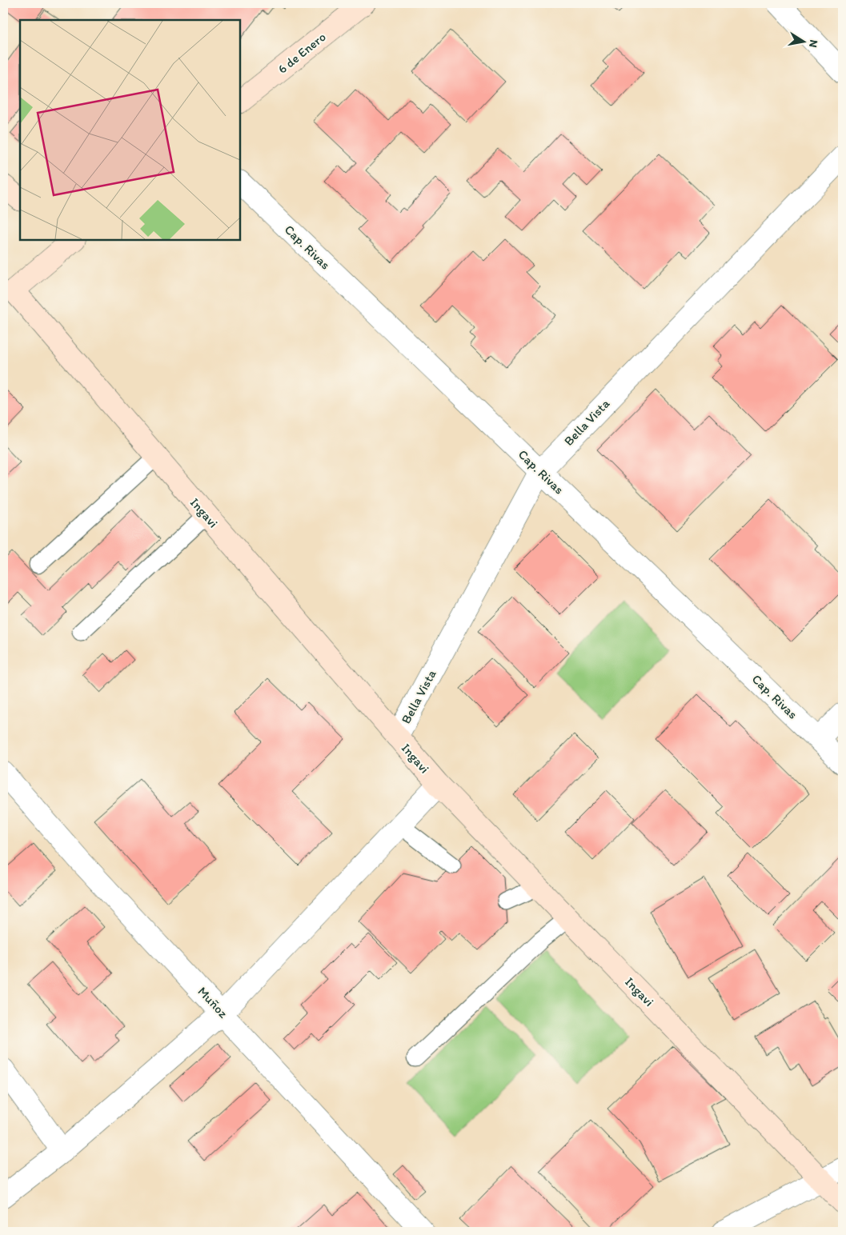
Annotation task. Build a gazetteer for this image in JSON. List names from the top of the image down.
{
  "streets": {
    "main road": ["6 de Enero", "Ingavi"],
    "street": ["Cap. Rivas", "Bella Vista", "Muñoz"]
  },
  "crossings": [
    ["Cap. Rivas", "Bella Vista"],
    ["Bella Vista", "Ingavi"]
  ],
  "north": "right"
}
